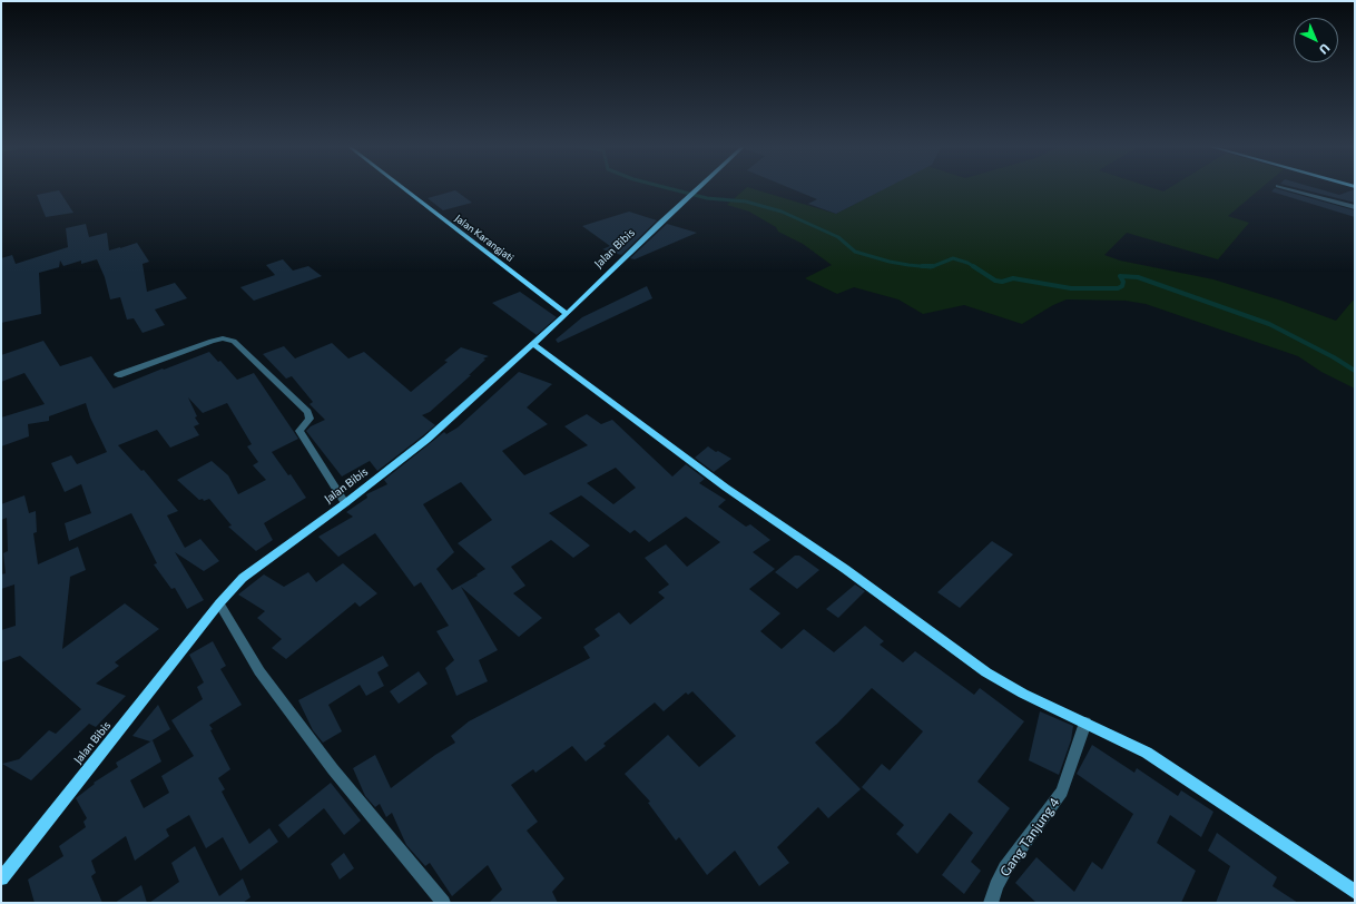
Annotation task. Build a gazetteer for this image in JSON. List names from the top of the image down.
{
  "streets": {
    "street": ["Jalan Karangjati", "Jalan Bibis", "Gang Tanjung 4"]
  },
  "crossings": [
    ["Jalan Karangjati", "Jalan Bibis"]
  ],
  "north": "bottom right"
}
